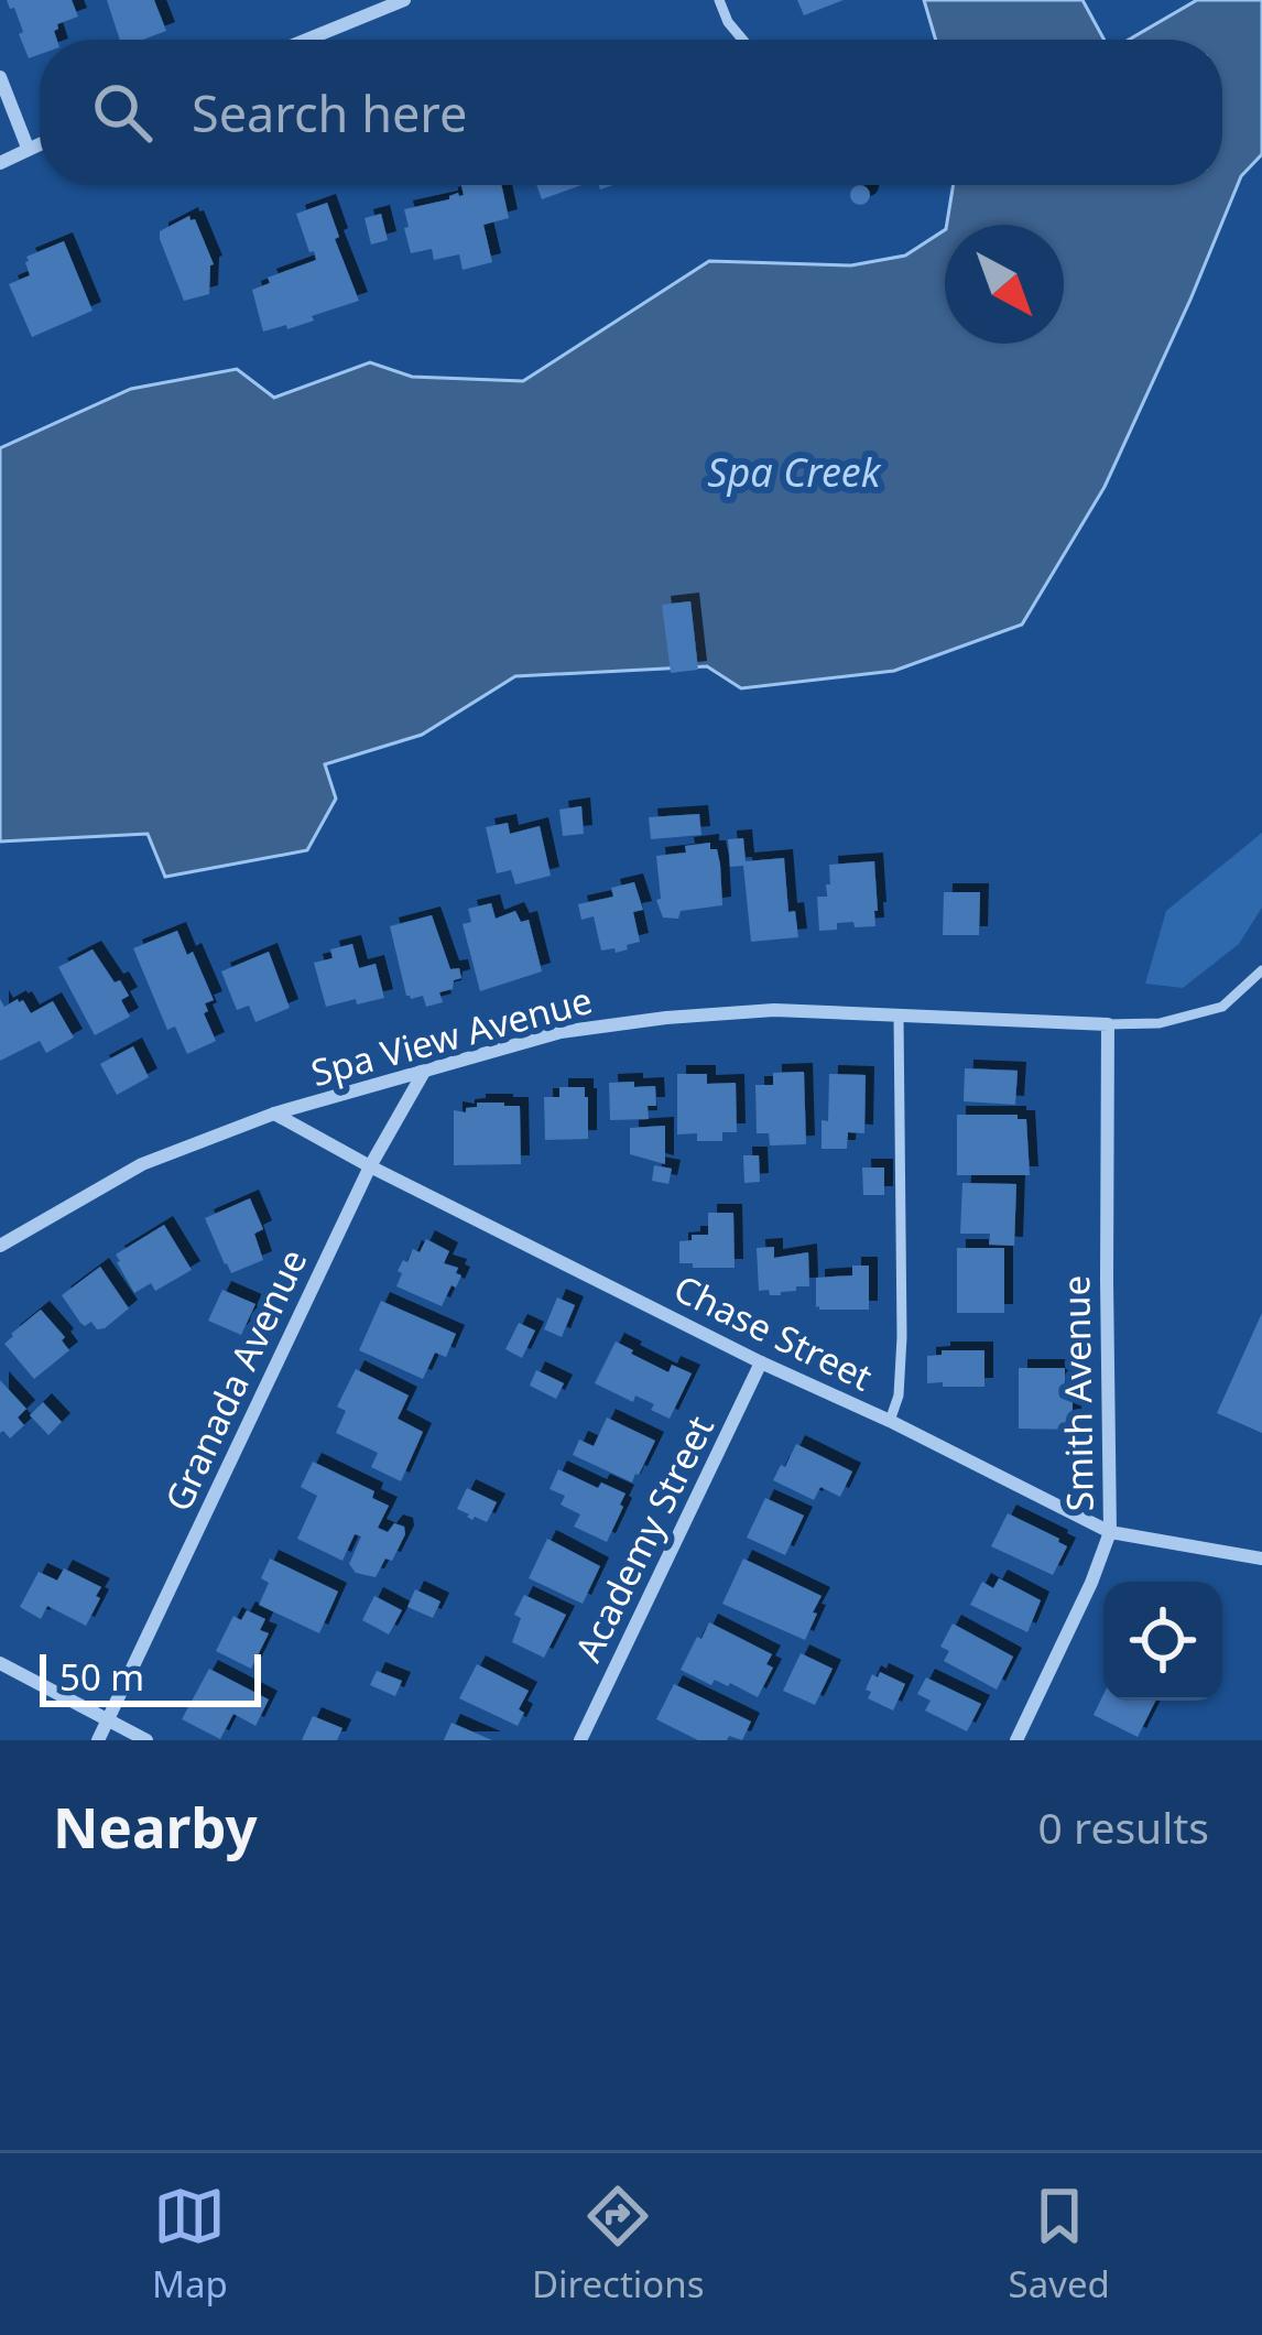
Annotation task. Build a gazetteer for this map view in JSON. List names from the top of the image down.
{
  "streets": {
    "street": [
      "Spa View Avenue",
      "Chase Street",
      "Granada Avenue",
      "Smith Avenue",
      "Academy Street"
    ]
  },
  "crossings": [
    ["Spa View Avenue", "Chase Street"],
    ["Spa View Avenue", "Granada Avenue"],
    ["Spa View Avenue", "Smith Avenue"],
    ["Chase Street", "Granada Avenue"],
    ["Chase Street", "Smith Avenue"],
    ["Chase Street", "Academy Street"]
  ],
  "water": ["Spa Creek"],
  "scale_bar": "50 m",
  "north": "bottom right",
  "page": {
    "search": "Search here",
    "scale": "50 m",
    "heading": ["Nearby", "0 results"],
    "nav": ["Map", "Directions", "Saved"]
  }
}
